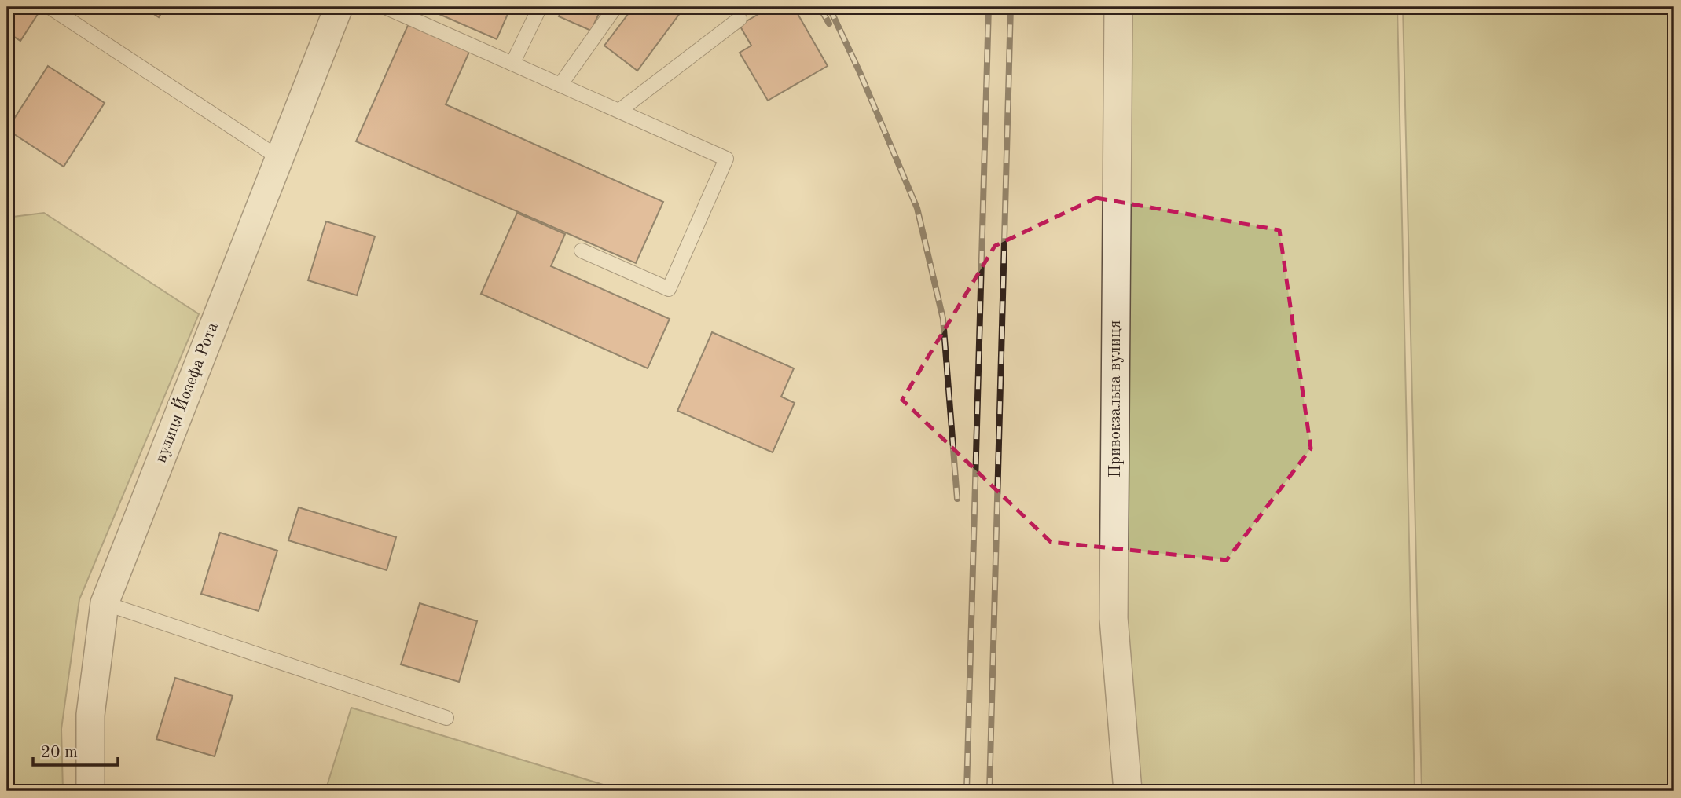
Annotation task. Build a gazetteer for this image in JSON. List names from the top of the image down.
{
  "streets": {
    "street": ["вулиця Йозефа Рота", "Привокзальна вулиця"]
  },
  "scale_bar": "20 m"
}
